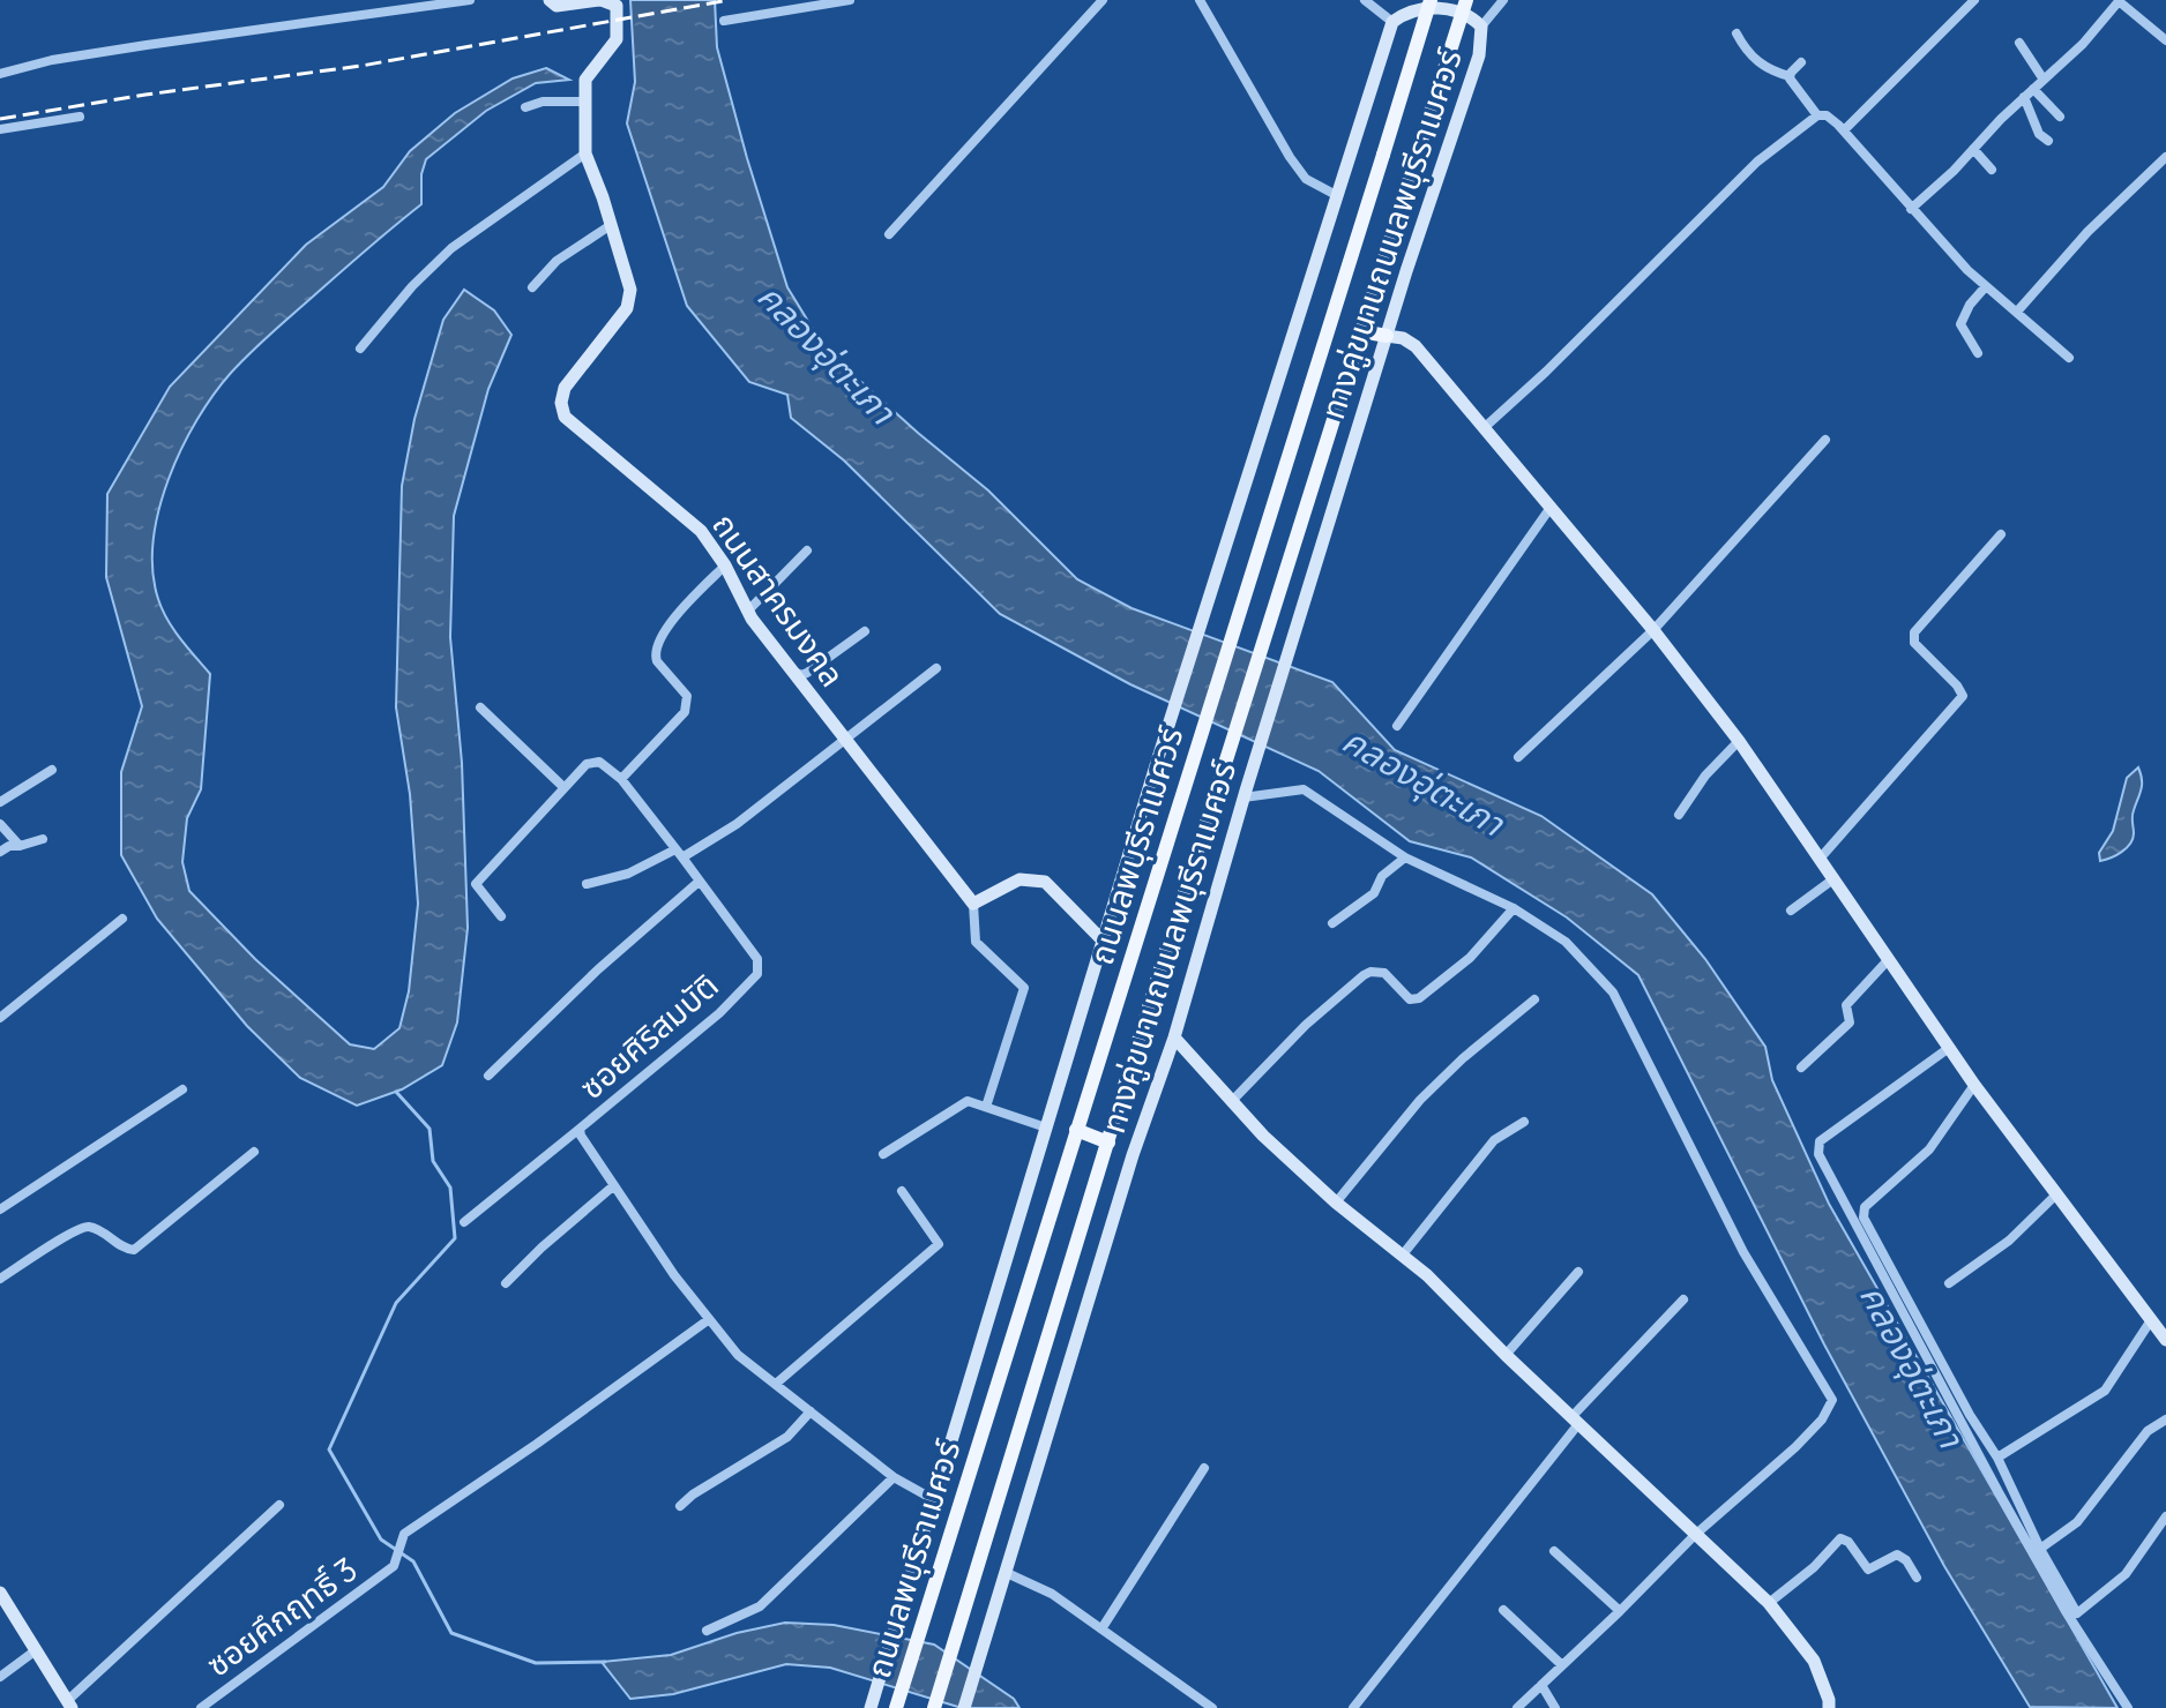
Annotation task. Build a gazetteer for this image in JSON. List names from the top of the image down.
{
  "streets": {
    "main road": ["ถนนลพบุรีราเมศวร์"],
    "street": [
      "ทางคู่ขนานถนนลพบุรีราเมศวร์",
      "ถนนสาครมงคล",
      "ซอยศิริสมบัติ",
      "ซอยคึกฤทธิ์ 3"
    ]
  },
  "crossings": [
    ["ทางคู่ขนานถนนลพบุรีราเมศวร์", "ซอยศิริสมบัติ"],
    ["ซอยศิริสมบัติ", "ซอยคึกฤทธิ์ 3"]
  ],
  "water": ["คลองอุ่ตะเภา"]
}
